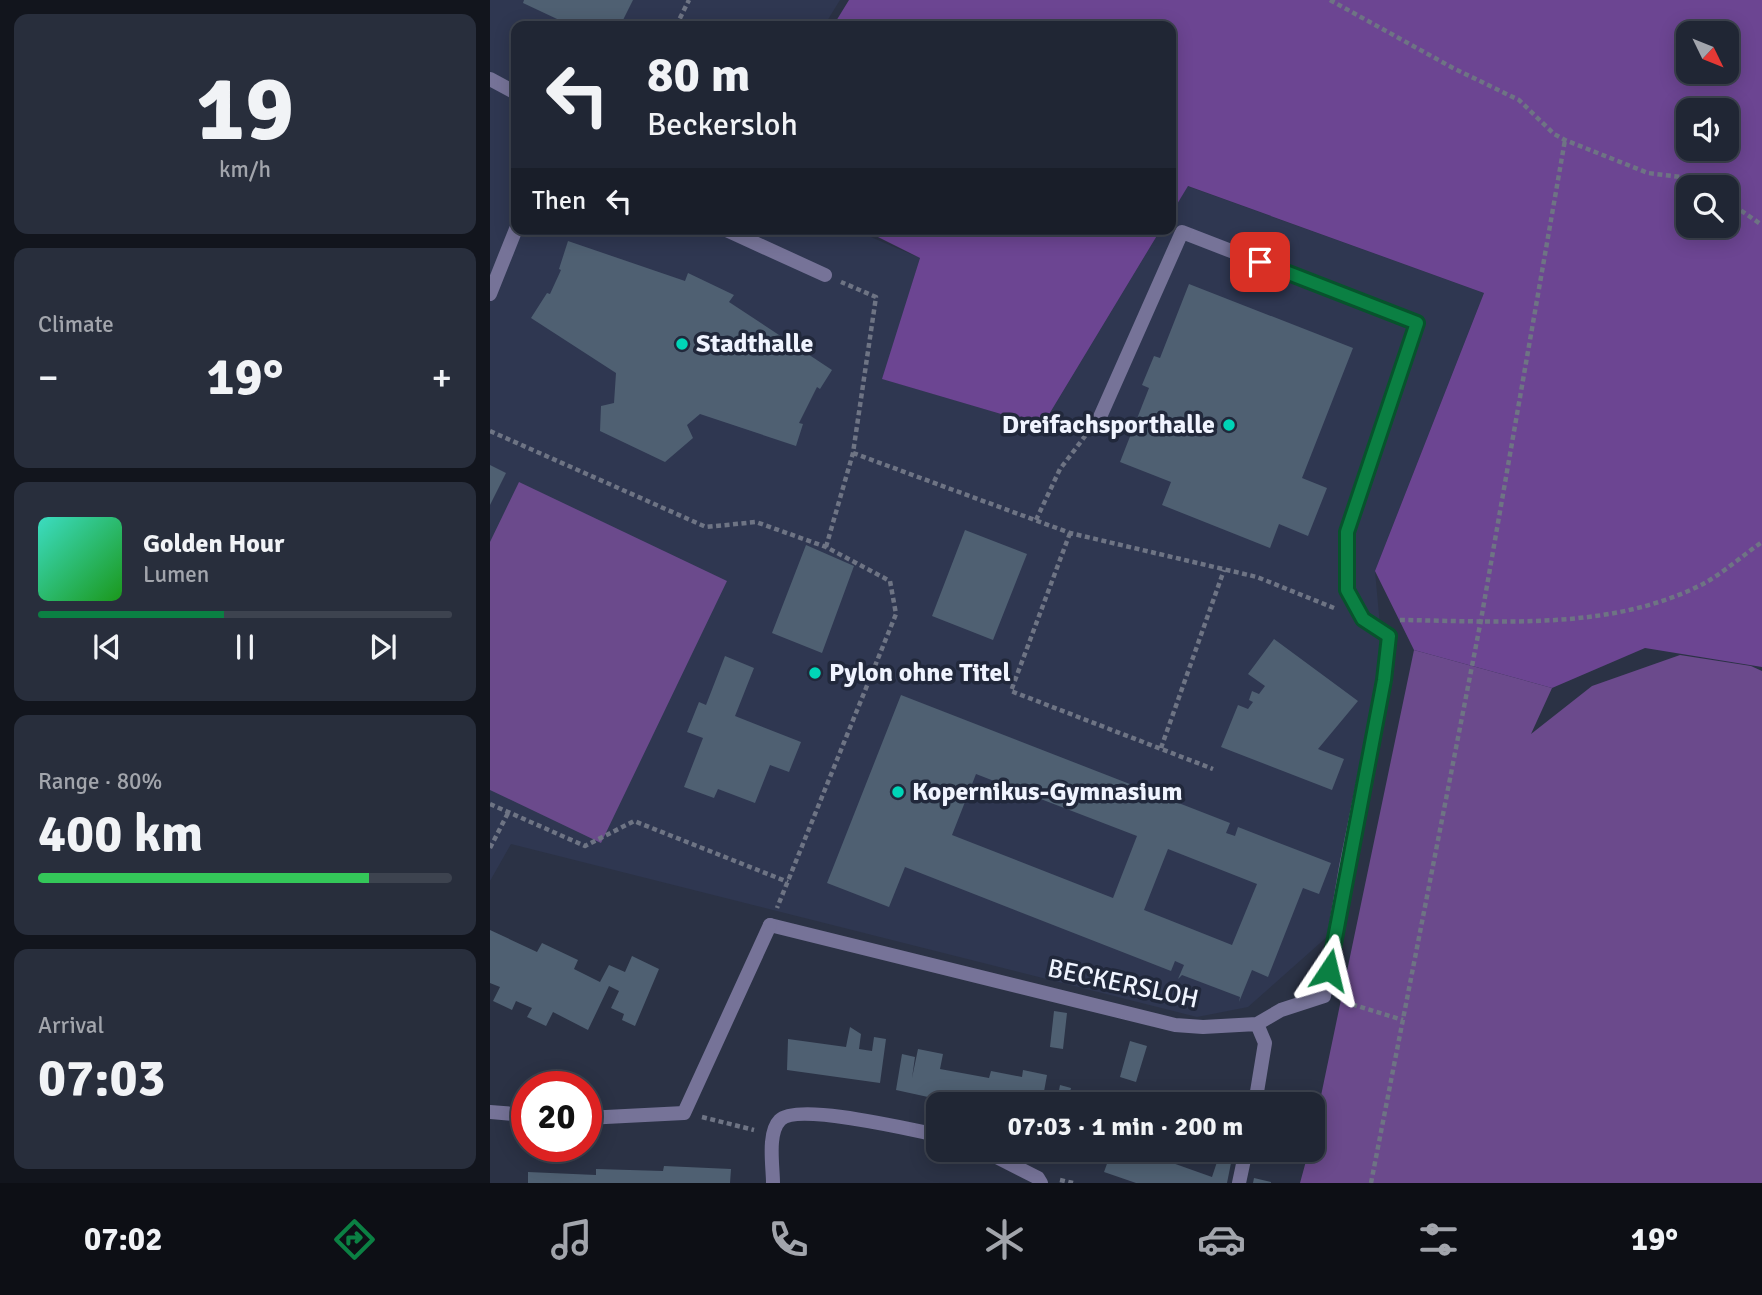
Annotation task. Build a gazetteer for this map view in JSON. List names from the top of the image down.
{
  "streets": {
    "street": ["BECKERSLOH"]
  },
  "places": [
    "Stadthalle",
    "Dreifachsporthalle",
    "Pylon ohne Titel",
    "Kopernikus-Gymnasium"
  ],
  "north": "bottom right",
  "page": {
    "tile": [
      ["19", "km/h"],
      "Climate",
      ["Range · 80%", "400 km"],
      ["Arrival", "07:03"]
    ],
    "turn": ["80 m", "Beckersloh"],
    "then": "Then",
    "heat": ["−", "19°", "+"],
    "song": ["Golden Hour", "Lumen"],
    "limit": "20",
    "trip": "07:03 · 1 min · 200 m",
    "tabs": ["07:02", "19°"]
  }
}
